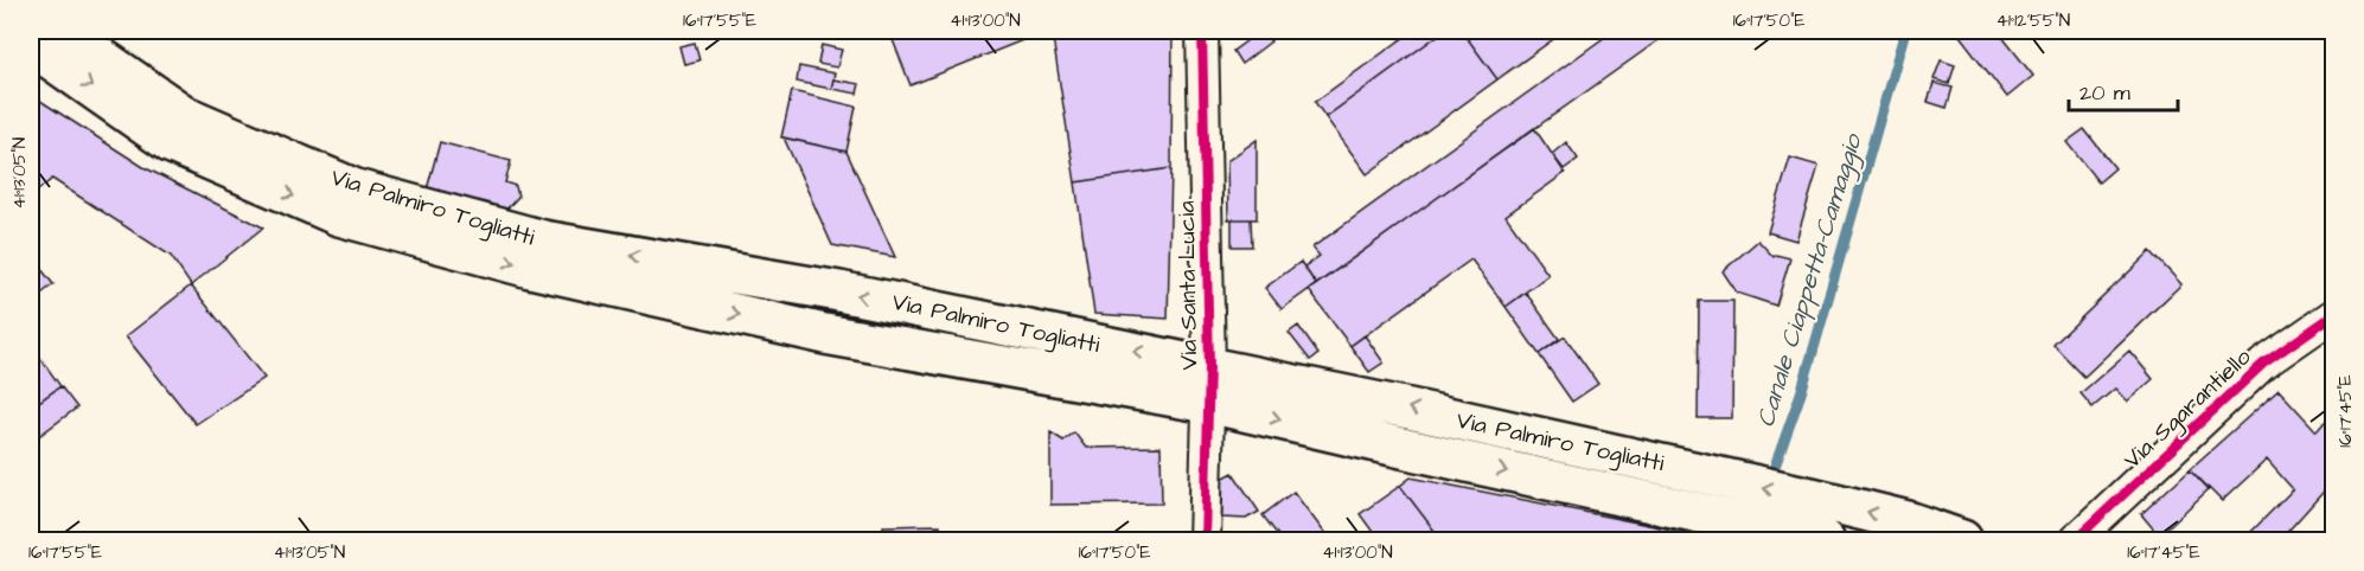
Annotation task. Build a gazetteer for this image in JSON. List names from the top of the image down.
{
  "streets": {
    "main road": ["Via Palmiro Togliatti"],
    "street": ["Via Santa Lucia", "Via Sgarantiello"]
  },
  "crossings": [
    ["Via Palmiro Togliatti", "Via Santa Lucia"]
  ],
  "water": ["Canale Ciappetta-Camaggio"],
  "scale_bar": "20 m",
  "coordinates": [
    "16°17'55\"E",
    "41°13'00\"N",
    "16°17'50\"E",
    "41°12'55\"N",
    "41°13'05\"N",
    "16°17'45\"E"
  ]
}
